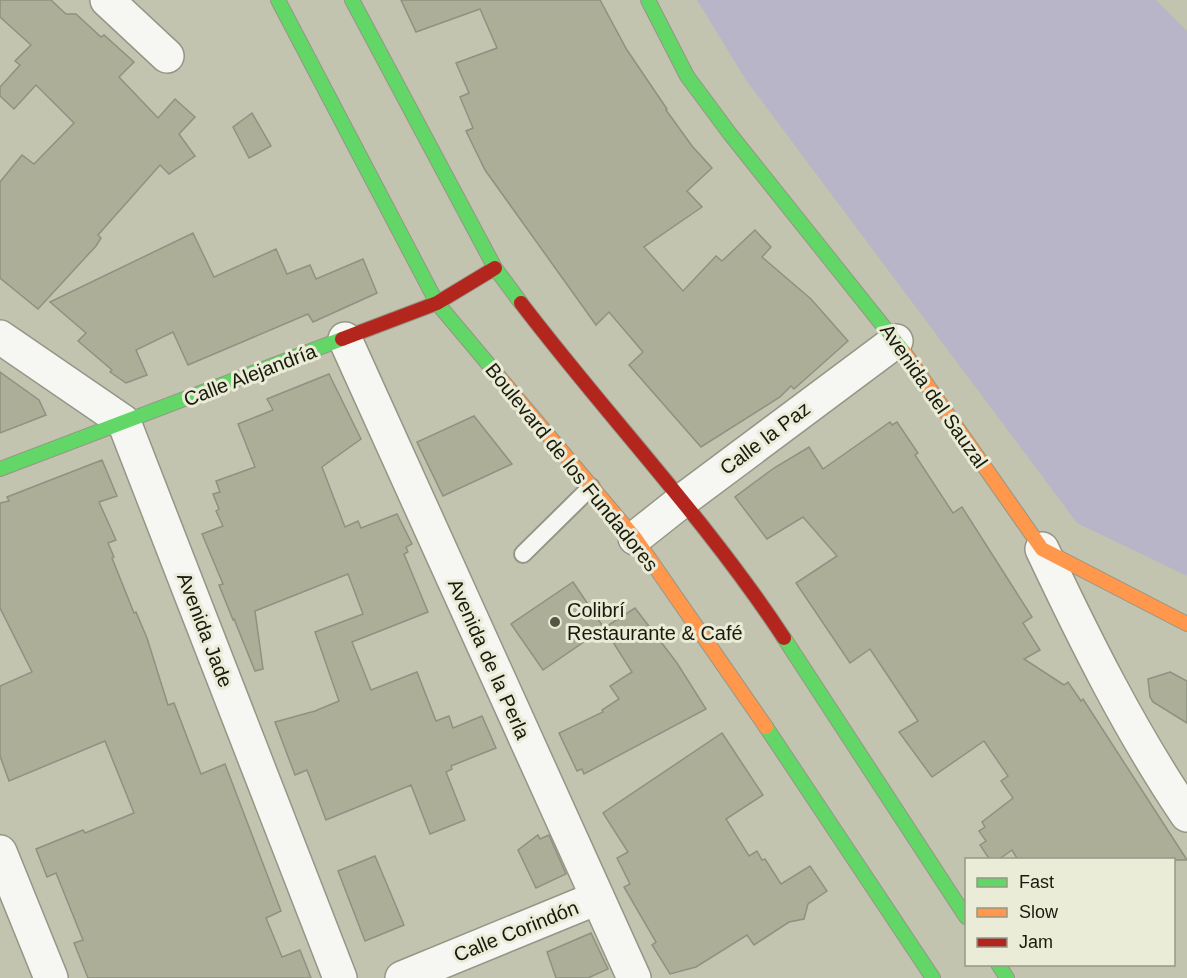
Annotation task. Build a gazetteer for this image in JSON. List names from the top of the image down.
{
  "streets": {
    "main road": ["Calle Alejandría", "Avenida del Sauzal", "Boulevard de los Fundadores"],
    "street": [
      "Calle la Paz",
      "Avenida Jade",
      "Avenida de la Perla",
      "Calle Corindón"
    ]
  },
  "crossings": [
    ["Calle Alejandría", "Boulevard de los Fundadores"],
    ["Calle Alejandría", "Avenida Jade"],
    ["Calle Alejandría", "Avenida de la Perla"],
    ["Avenida del Sauzal", "Calle la Paz"],
    ["Calle la Paz", "Boulevard de los Fundadores"],
    ["Avenida de la Perla", "Calle Corindón"]
  ],
  "places": ["Colibrí Restaurante & Café"],
  "legend": ["Fast", "Slow", "Jam"]
}
